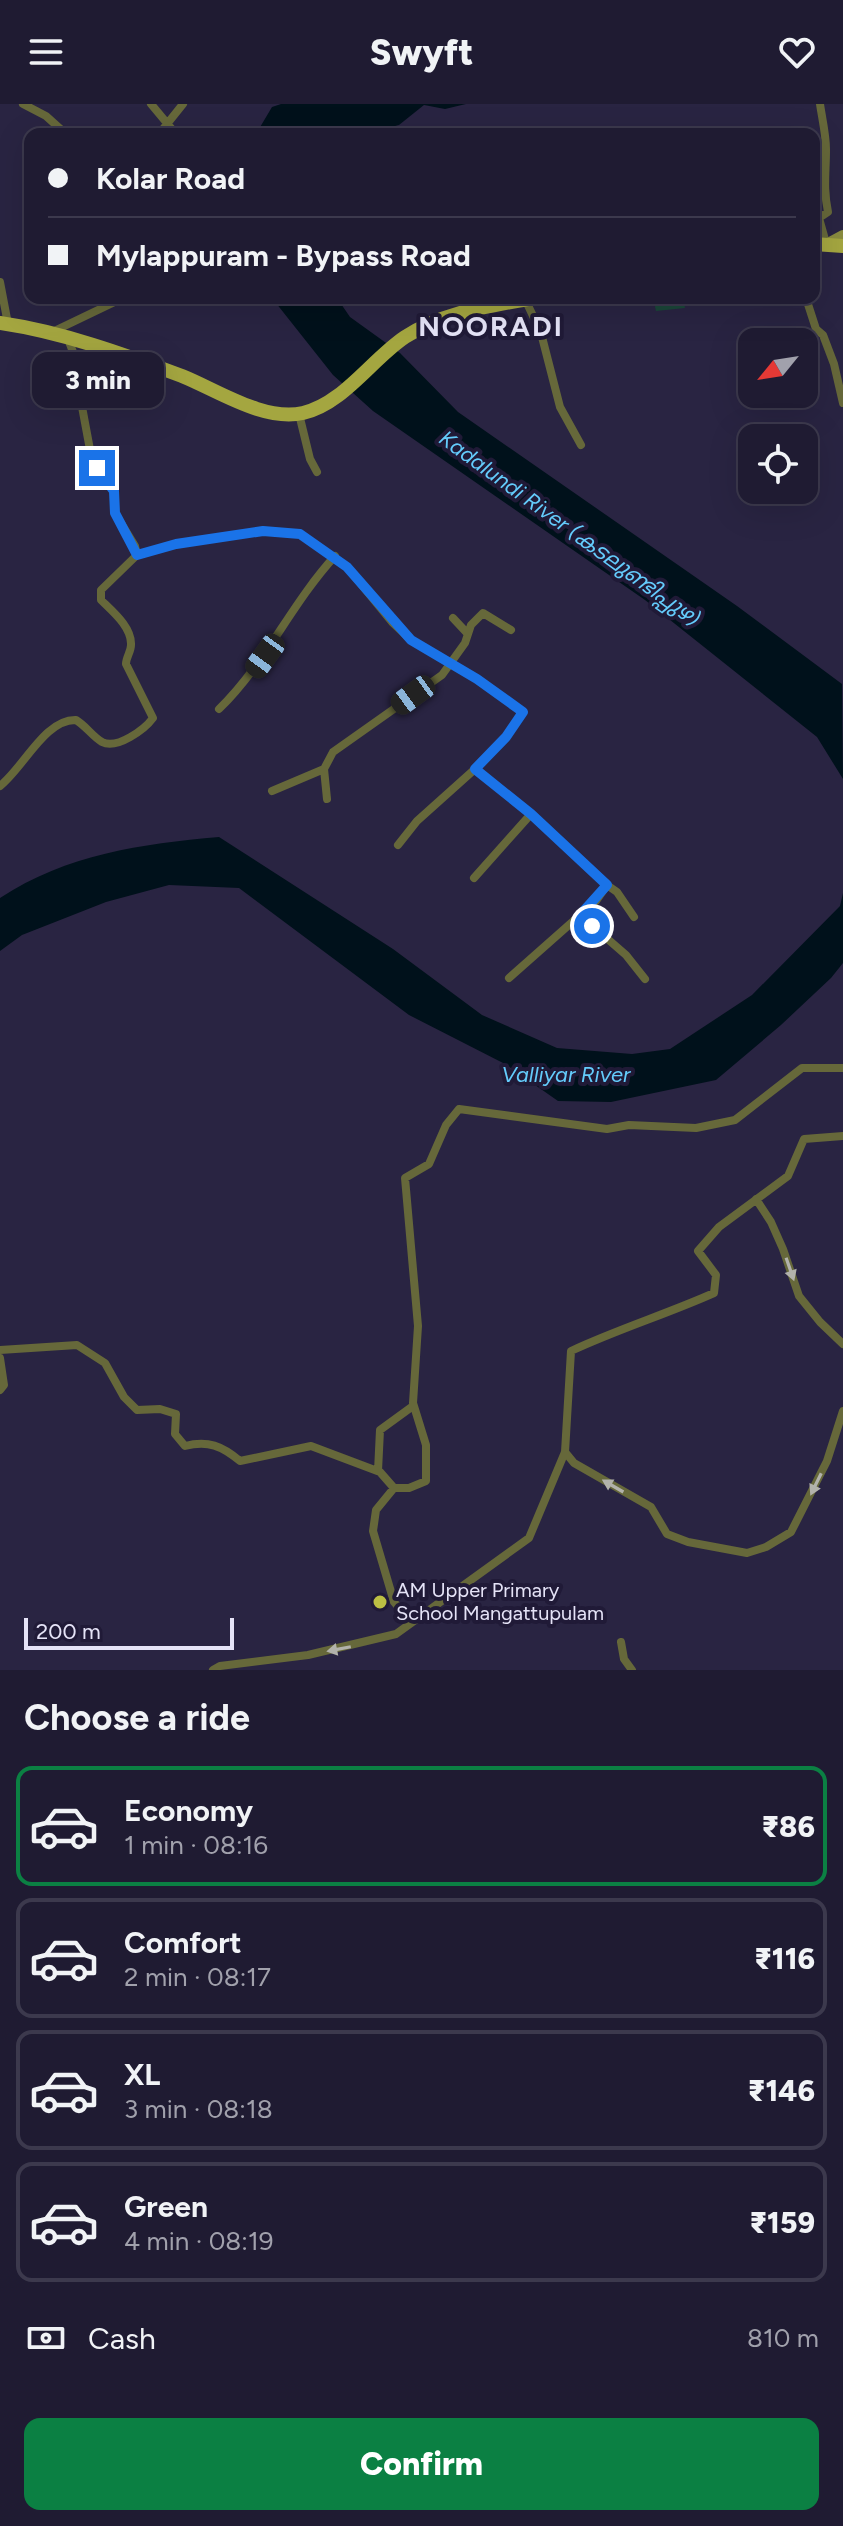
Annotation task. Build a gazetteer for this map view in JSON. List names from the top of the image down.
{
  "districts": ["NOORADI"],
  "water": ["Kadalundi River (കടലുണ്ടിപ്പുഴ)", "Valliyar River"],
  "places": ["AM Upper Primary School Mangattupulam"],
  "scale_bar": "200 m",
  "north": "bottom left",
  "page": {
    "header": "Swyft",
    "banner": ["Kolar Road", "Mylappuram - Bypass Road"],
    "bubble": "3 min",
    "scale": "200 m",
    "heading": "Choose a ride",
    "list": [
      {
        "name": "Economy",
        "note": "1 min · 08:16",
        "value": "₹86"
      },
      {
        "name": "Comfort",
        "note": "2 min · 08:17",
        "value": "₹116"
      },
      {
        "name": "XL",
        "note": "3 min · 08:18",
        "value": "₹146"
      },
      {
        "name": "Green",
        "note": "4 min · 08:19",
        "value": "₹159"
      }
    ],
    "pay": ["Cash", "810 m"],
    "buttons": "Confirm"
  }
}
